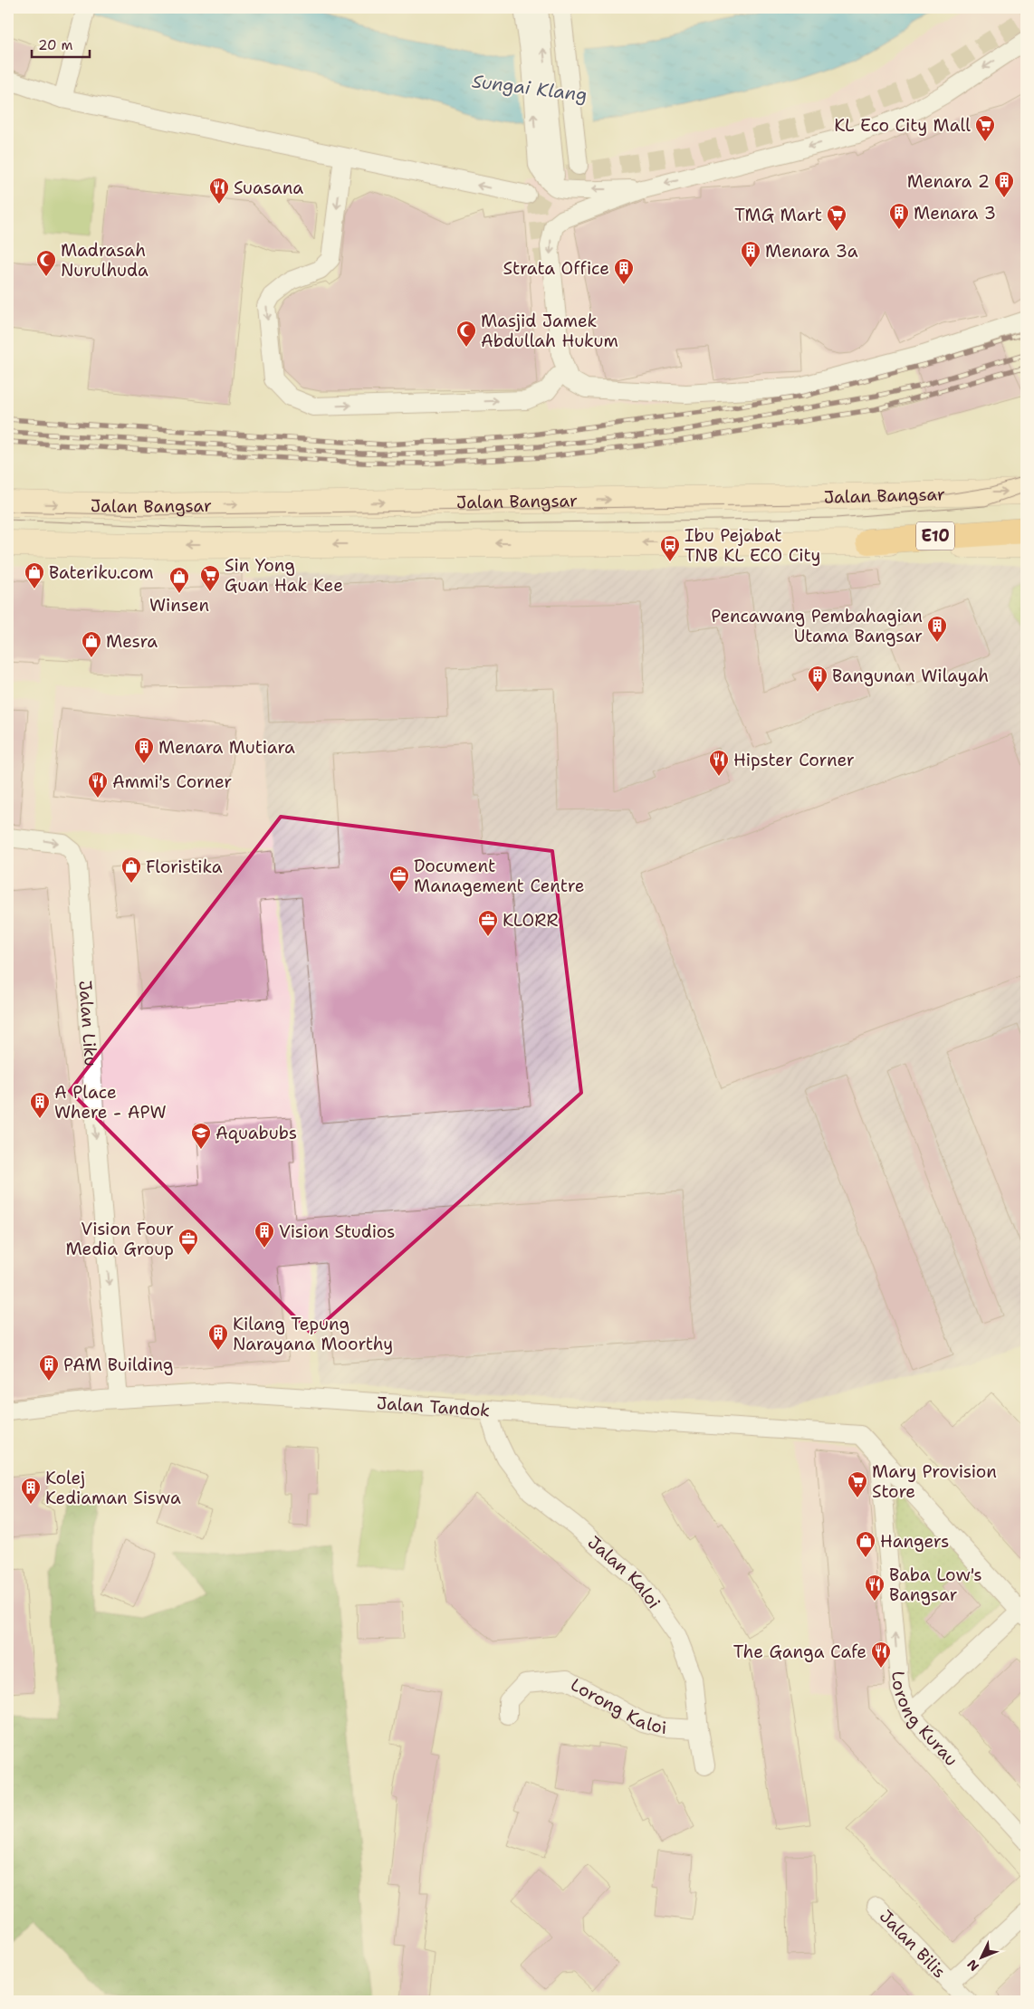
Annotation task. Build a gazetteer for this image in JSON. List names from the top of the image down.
{
  "streets": {
    "highway": ["E10"],
    "main road": ["Jalan Bangsar"],
    "street": [
      "Jalan Liku",
      "Jalan Tandok",
      "Jalan Kaloi",
      "Lorong Kaloi",
      "Lorong Kurau",
      "Jalan Bilis"
    ]
  },
  "crossings": [
    ["Jalan Liku", "Jalan Tandok"],
    ["Jalan Tandok", "Jalan Kaloi"],
    ["Jalan Tandok", "Lorong Kurau"],
    ["Jalan Kaloi", "Lorong Kaloi"]
  ],
  "one_way": ["Jalan Liku", "Lorong Kurau"],
  "water": ["Sungai Klang"],
  "places": {
    "supermarket": [
      "KL Eco City Mall",
      "TMG Mart",
      "Sin Yong Guan Hak Kee",
      "Mary Provision Store"
    ],
    "building": [
      "Menara 2",
      "Menara 3",
      "Menara 3a",
      "Strata Office",
      "Pencawang Pembahagian Utama Bangsar",
      "Bangunan Wilayah",
      "Menara Mutiara",
      "A Place Where - APW",
      "Vision Studios",
      "Kilang Tepung Narayana Moorthy",
      "PAM Building",
      "Kolej Kediaman Siswa"
    ],
    "restaurant": [
      "Suasana",
      "Hipster Corner",
      "Ammi's Corner",
      "Baba Low's Bangsar",
      "The Ganga Cafe"
    ],
    "mosque": ["Madrasah Nurulhuda", "Masjid Jamek Abdullah Hukum"],
    "bus stop": ["Ibu Pejabat TNB KL ECO City"],
    "shop": [
      "Bateriku.com",
      "Winsen",
      "Mesra",
      "Floristika",
      "Hangers"
    ],
    "office": ["Document Management Centre", "KLORR", "Vision Four Media Group"],
    "school or university": ["Aquabubs"]
  },
  "scale_bar": "20 m",
  "north": "bottom left"
}
